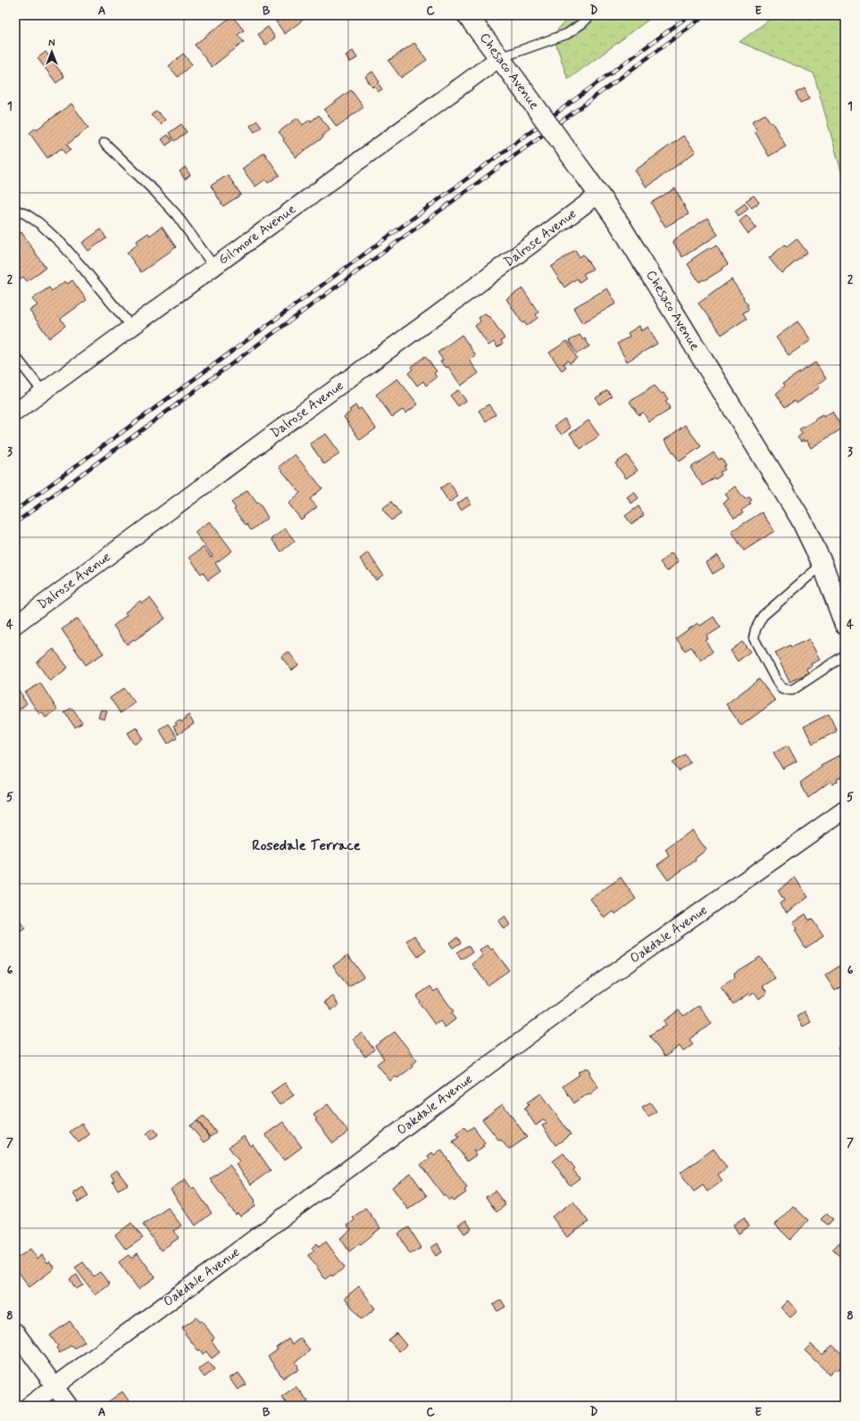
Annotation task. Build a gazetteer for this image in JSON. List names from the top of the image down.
{
  "streets": {
    "street": [
      "Chesaco Avenue",
      "Gilmore Avenue",
      "Dalrose Avenue",
      "Oakdale Avenue"
    ]
  },
  "crossings": [
    ["Chesaco Avenue", "Gilmore Avenue"],
    ["Chesaco Avenue", "Dalrose Avenue"]
  ],
  "districts": ["Rosedale Terrace"],
  "north": "top",
  "grid": {
    "columns": [
      "A",
      "B",
      "C",
      "D",
      "E"
    ],
    "rows": [
      "1",
      "2",
      "3",
      "4",
      "5",
      "6",
      "7",
      "8"
    ]
  }
}
